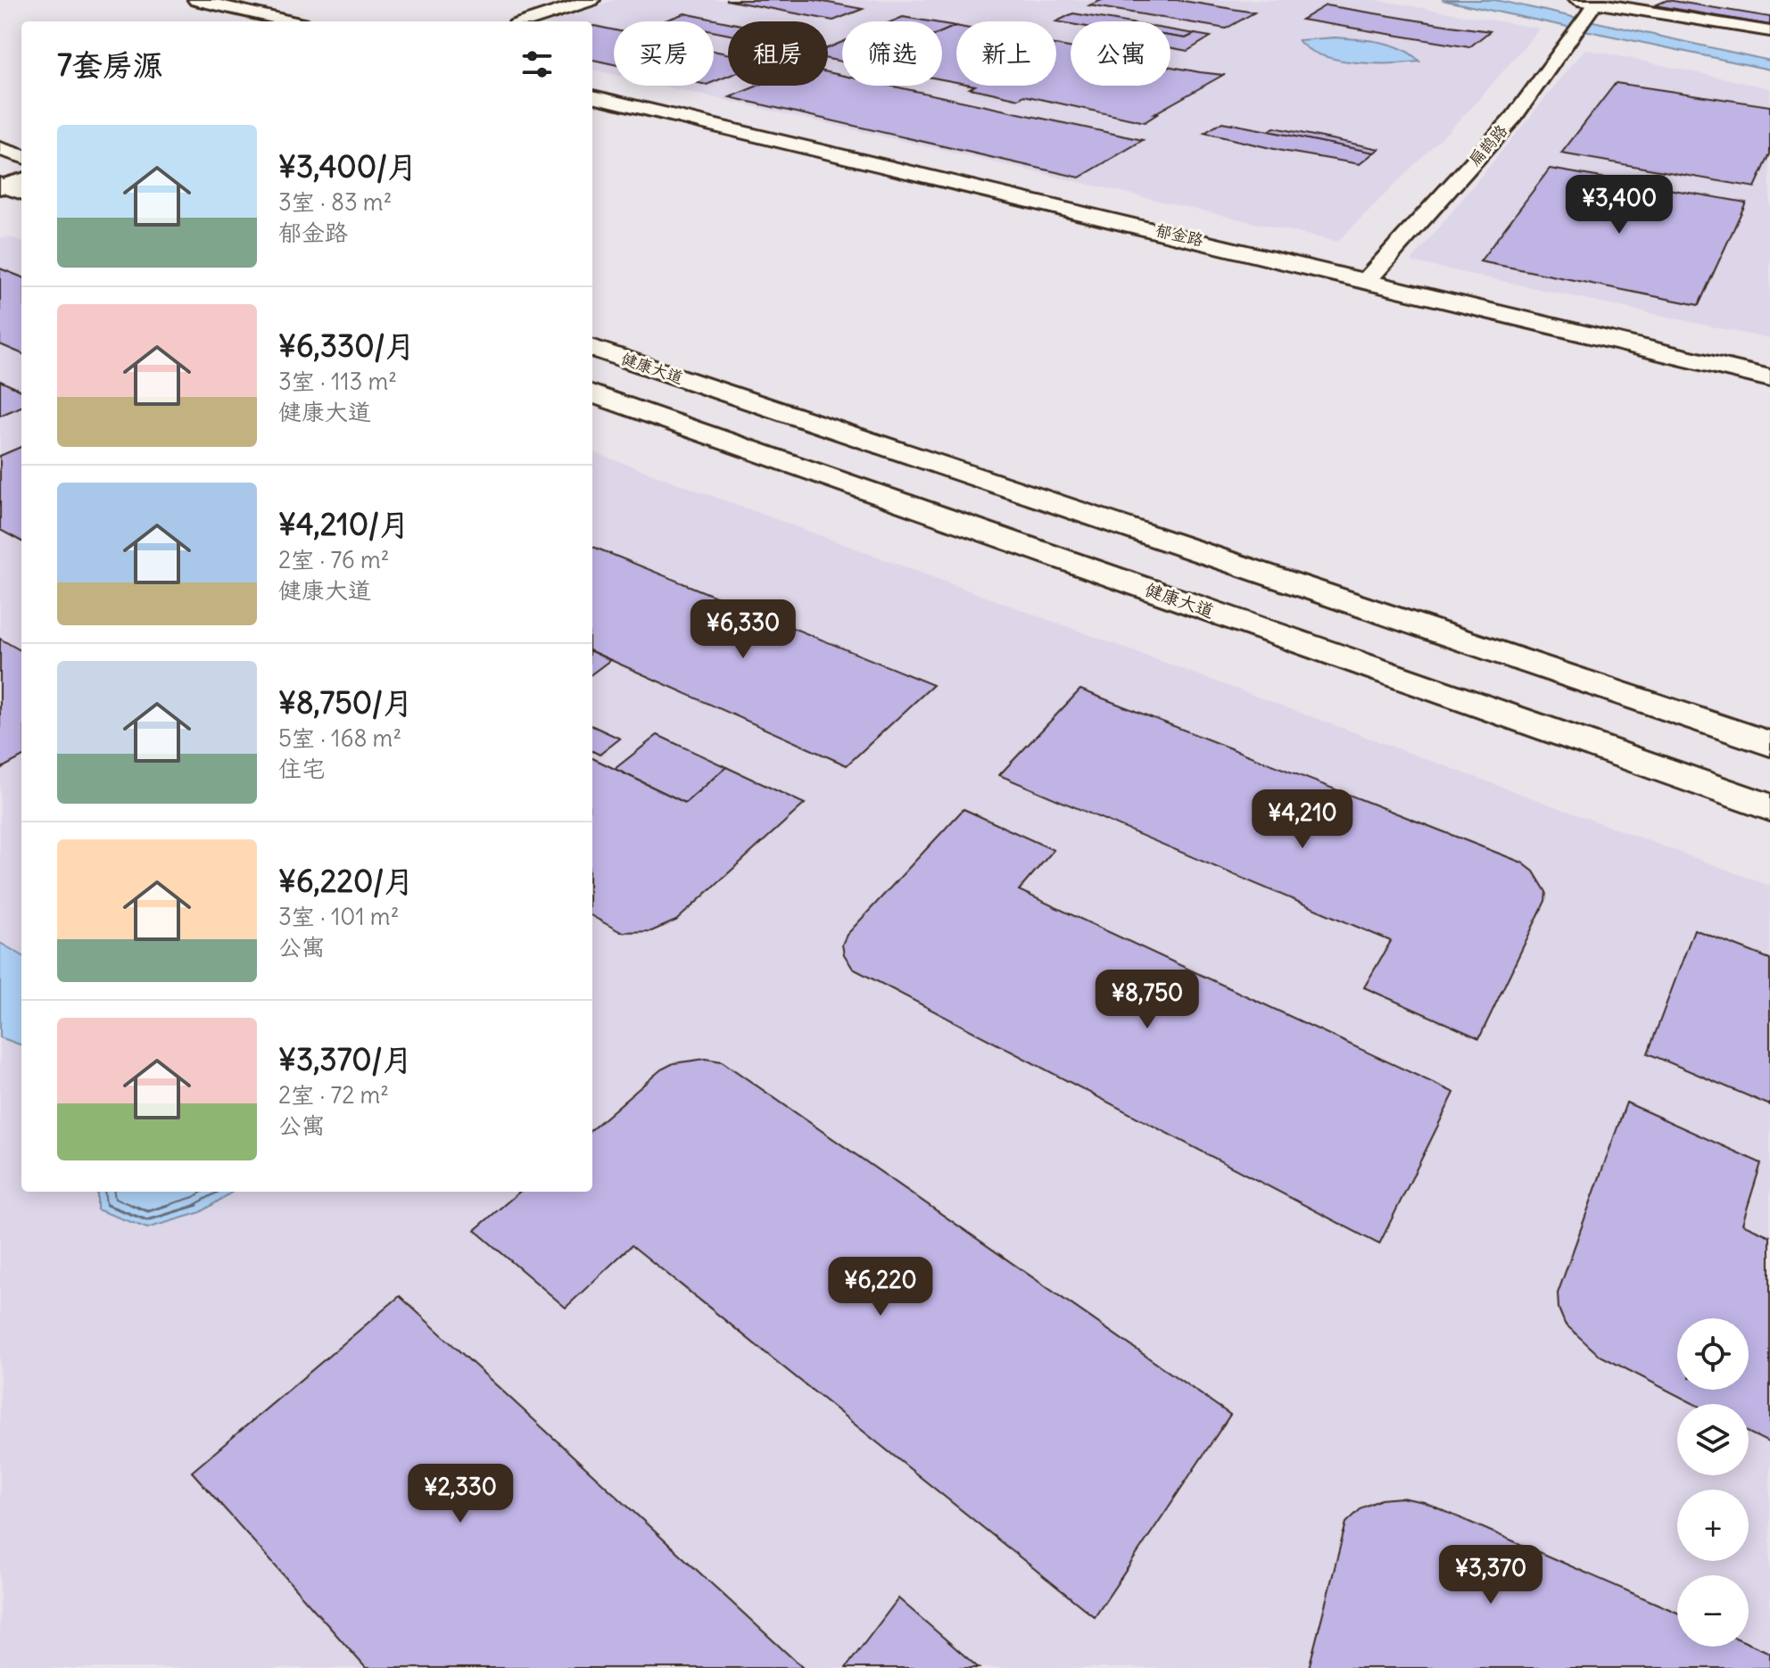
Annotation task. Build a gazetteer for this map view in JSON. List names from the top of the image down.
{
  "streets": {
    "street": ["扁鹊路", "郁金路", "健康大道"]
  },
  "crossings": [
    ["扁鹊路", "郁金路"]
  ],
  "page": {
    "chip": [
      "买房",
      "租房",
      "筛选",
      "新上",
      "公寓"
    ],
    "heading": "7套房源",
    "list": [
      {
        "name": "¥3,400/月",
        "note": "3室 · 83 m² · 郁金路"
      },
      {
        "name": "¥6,330/月",
        "note": "3室 · 113 m² · 健康大道"
      },
      {
        "name": "¥4,210/月",
        "note": "2室 · 76 m² · 健康大道"
      },
      {
        "name": "¥8,750/月",
        "note": "5室 · 168 m² · 住宅"
      },
      {
        "name": "¥6,220/月",
        "note": "3室 · 101 m² · 公寓"
      },
      {
        "name": "¥3,370/月",
        "note": "2室 · 72 m² · 公寓"
      }
    ],
    "price": [
      "¥3,400",
      "¥6,330",
      "¥4,210",
      "¥8,750",
      "¥6,220",
      "¥2,330",
      "¥3,370"
    ],
    "map_buttons": ["+", "−"]
  }
}
